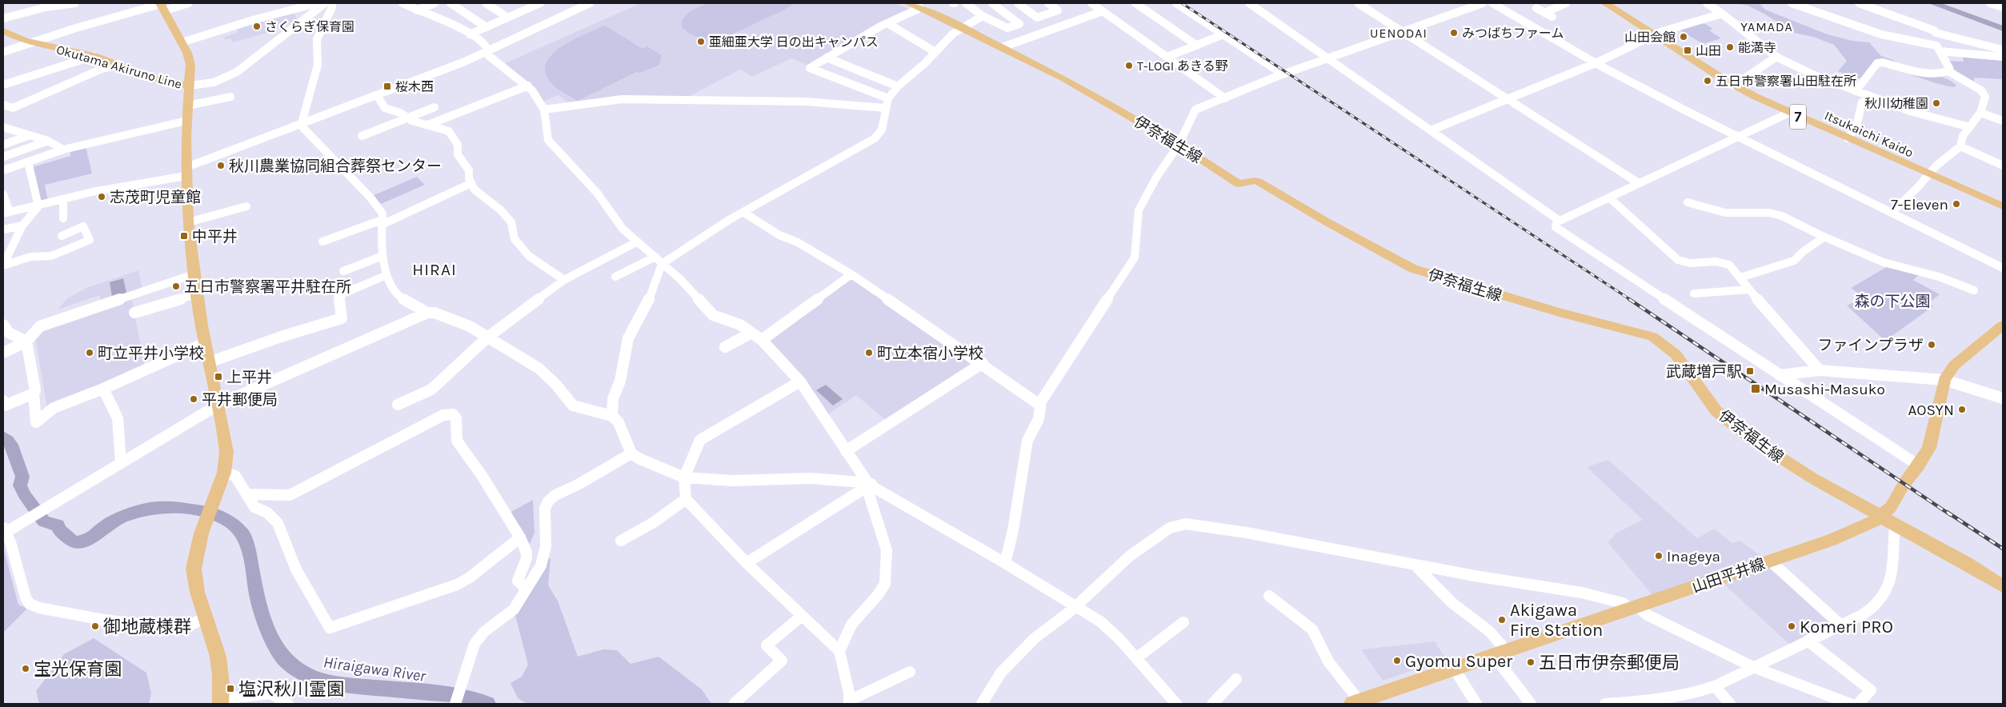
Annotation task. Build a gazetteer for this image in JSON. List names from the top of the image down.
{
  "streets": {
    "main road": [
      "Okutama Akiruno Line",
      "7",
      "Itsukaichi Kaido",
      "伊奈福生線",
      "山田平井線"
    ]
  },
  "crossings": [
    ["伊奈福生線", "山田平井線"]
  ],
  "districts": ["YAMADA", "UENODAI", "HIRAI"],
  "water": ["Hiraigawa River"],
  "parks": ["森の下公園"],
  "places": {
    "other": [
      "さくらぎ保育園",
      "みつばちファーム",
      "山田会館",
      "亜細亜大学 日の出キャンパス",
      "能満寺",
      "T-LOGI あきる野",
      "五日市警察署山田駐在所",
      "秋川幼稚園",
      "秋川農業協同組合葬祭センター",
      "志茂町児童館",
      "7-Eleven",
      "五日市警察署平井駐在所",
      "ファインプラザ",
      "町立平井小学校",
      "町立本宿小学校",
      "平井郵便局",
      "AOSYN",
      "Inageya",
      "Akigawa Fire Station",
      "御地蔵様群",
      "Komeri PRO",
      "Gyomu Super",
      "五日市伊奈郵便局",
      "宝光保育園"
    ],
    "transit": [
      "山田",
      "桜木西",
      "中平井",
      "武蔵増戸駅",
      "上平井",
      "Musashi-Masuko",
      "塩沢秋川霊園"
    ]
  }
}
